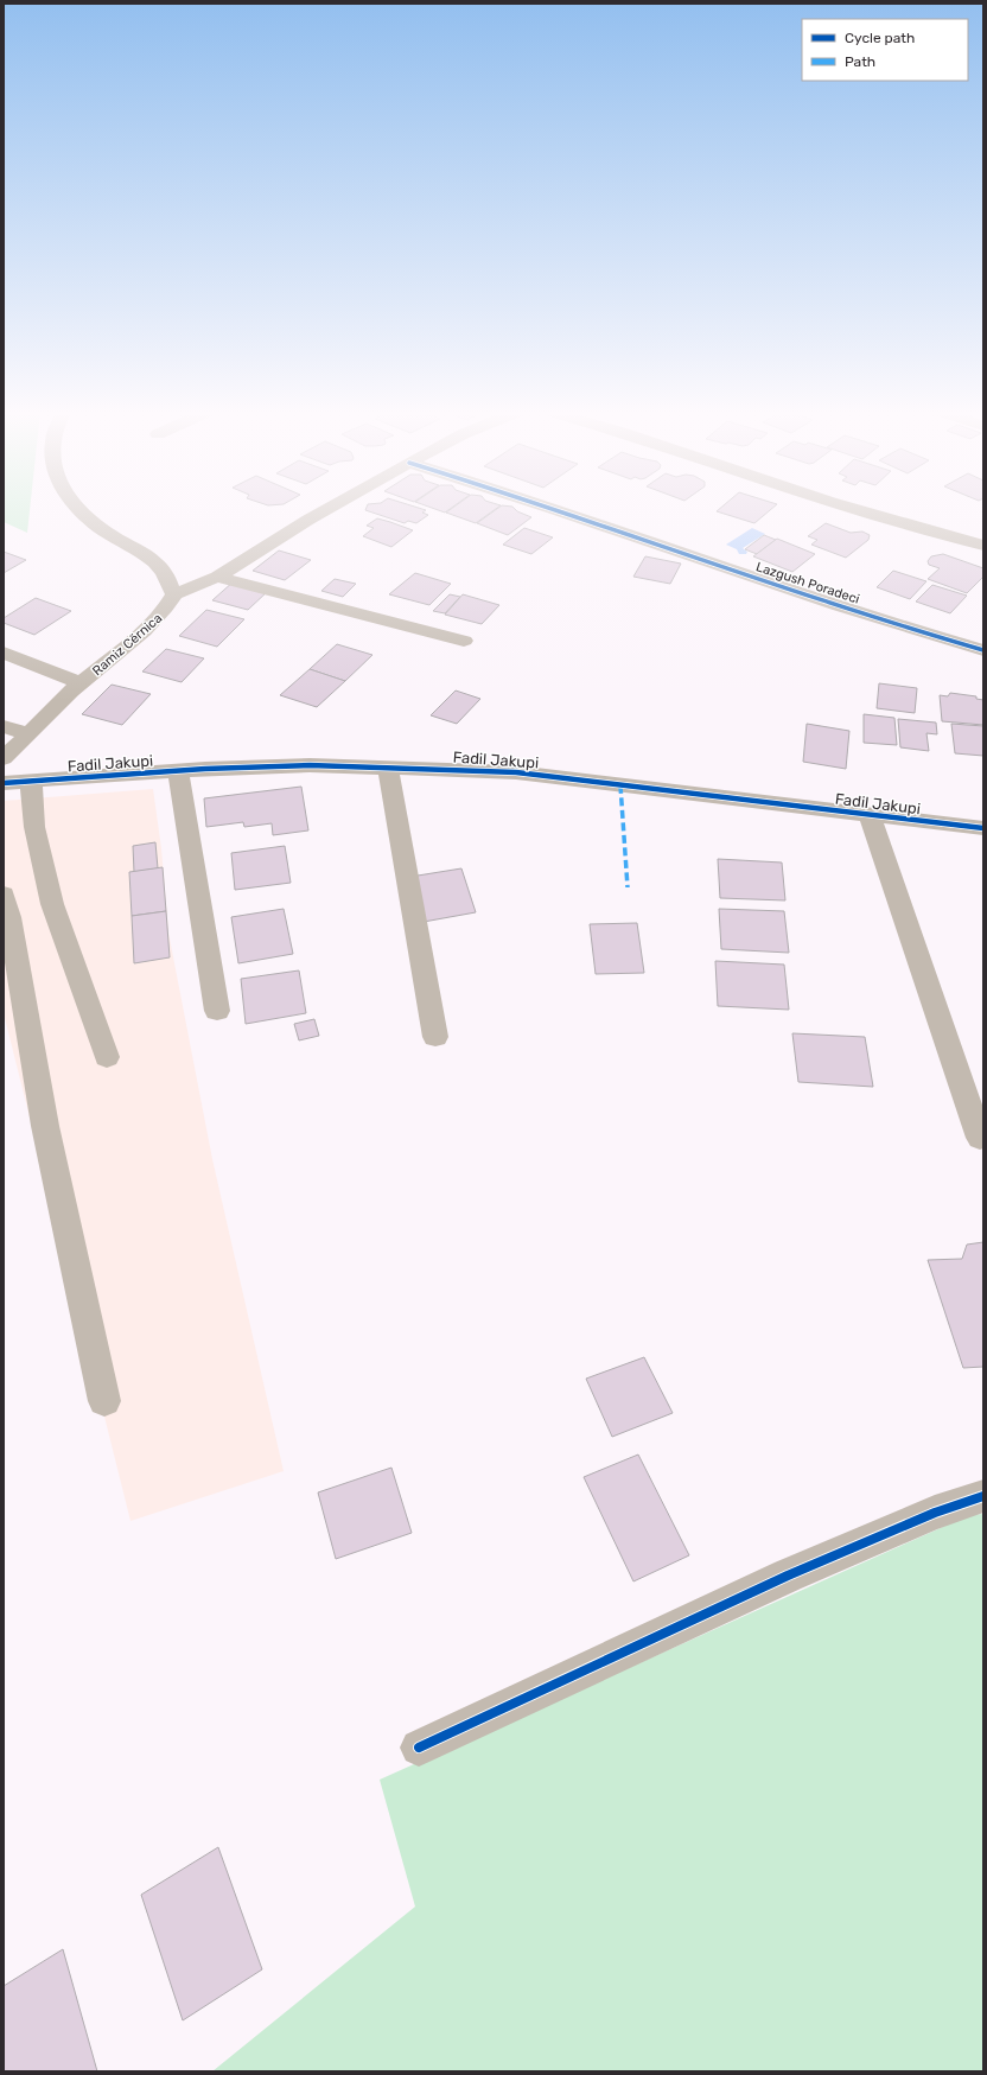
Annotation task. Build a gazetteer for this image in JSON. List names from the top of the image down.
{
  "streets": {
    "street": ["Lazgush Poradeci", "Ramiz Cërnica", "Fadil Jakupi"]
  },
  "legend": ["Cycle path", "Path"]
}
